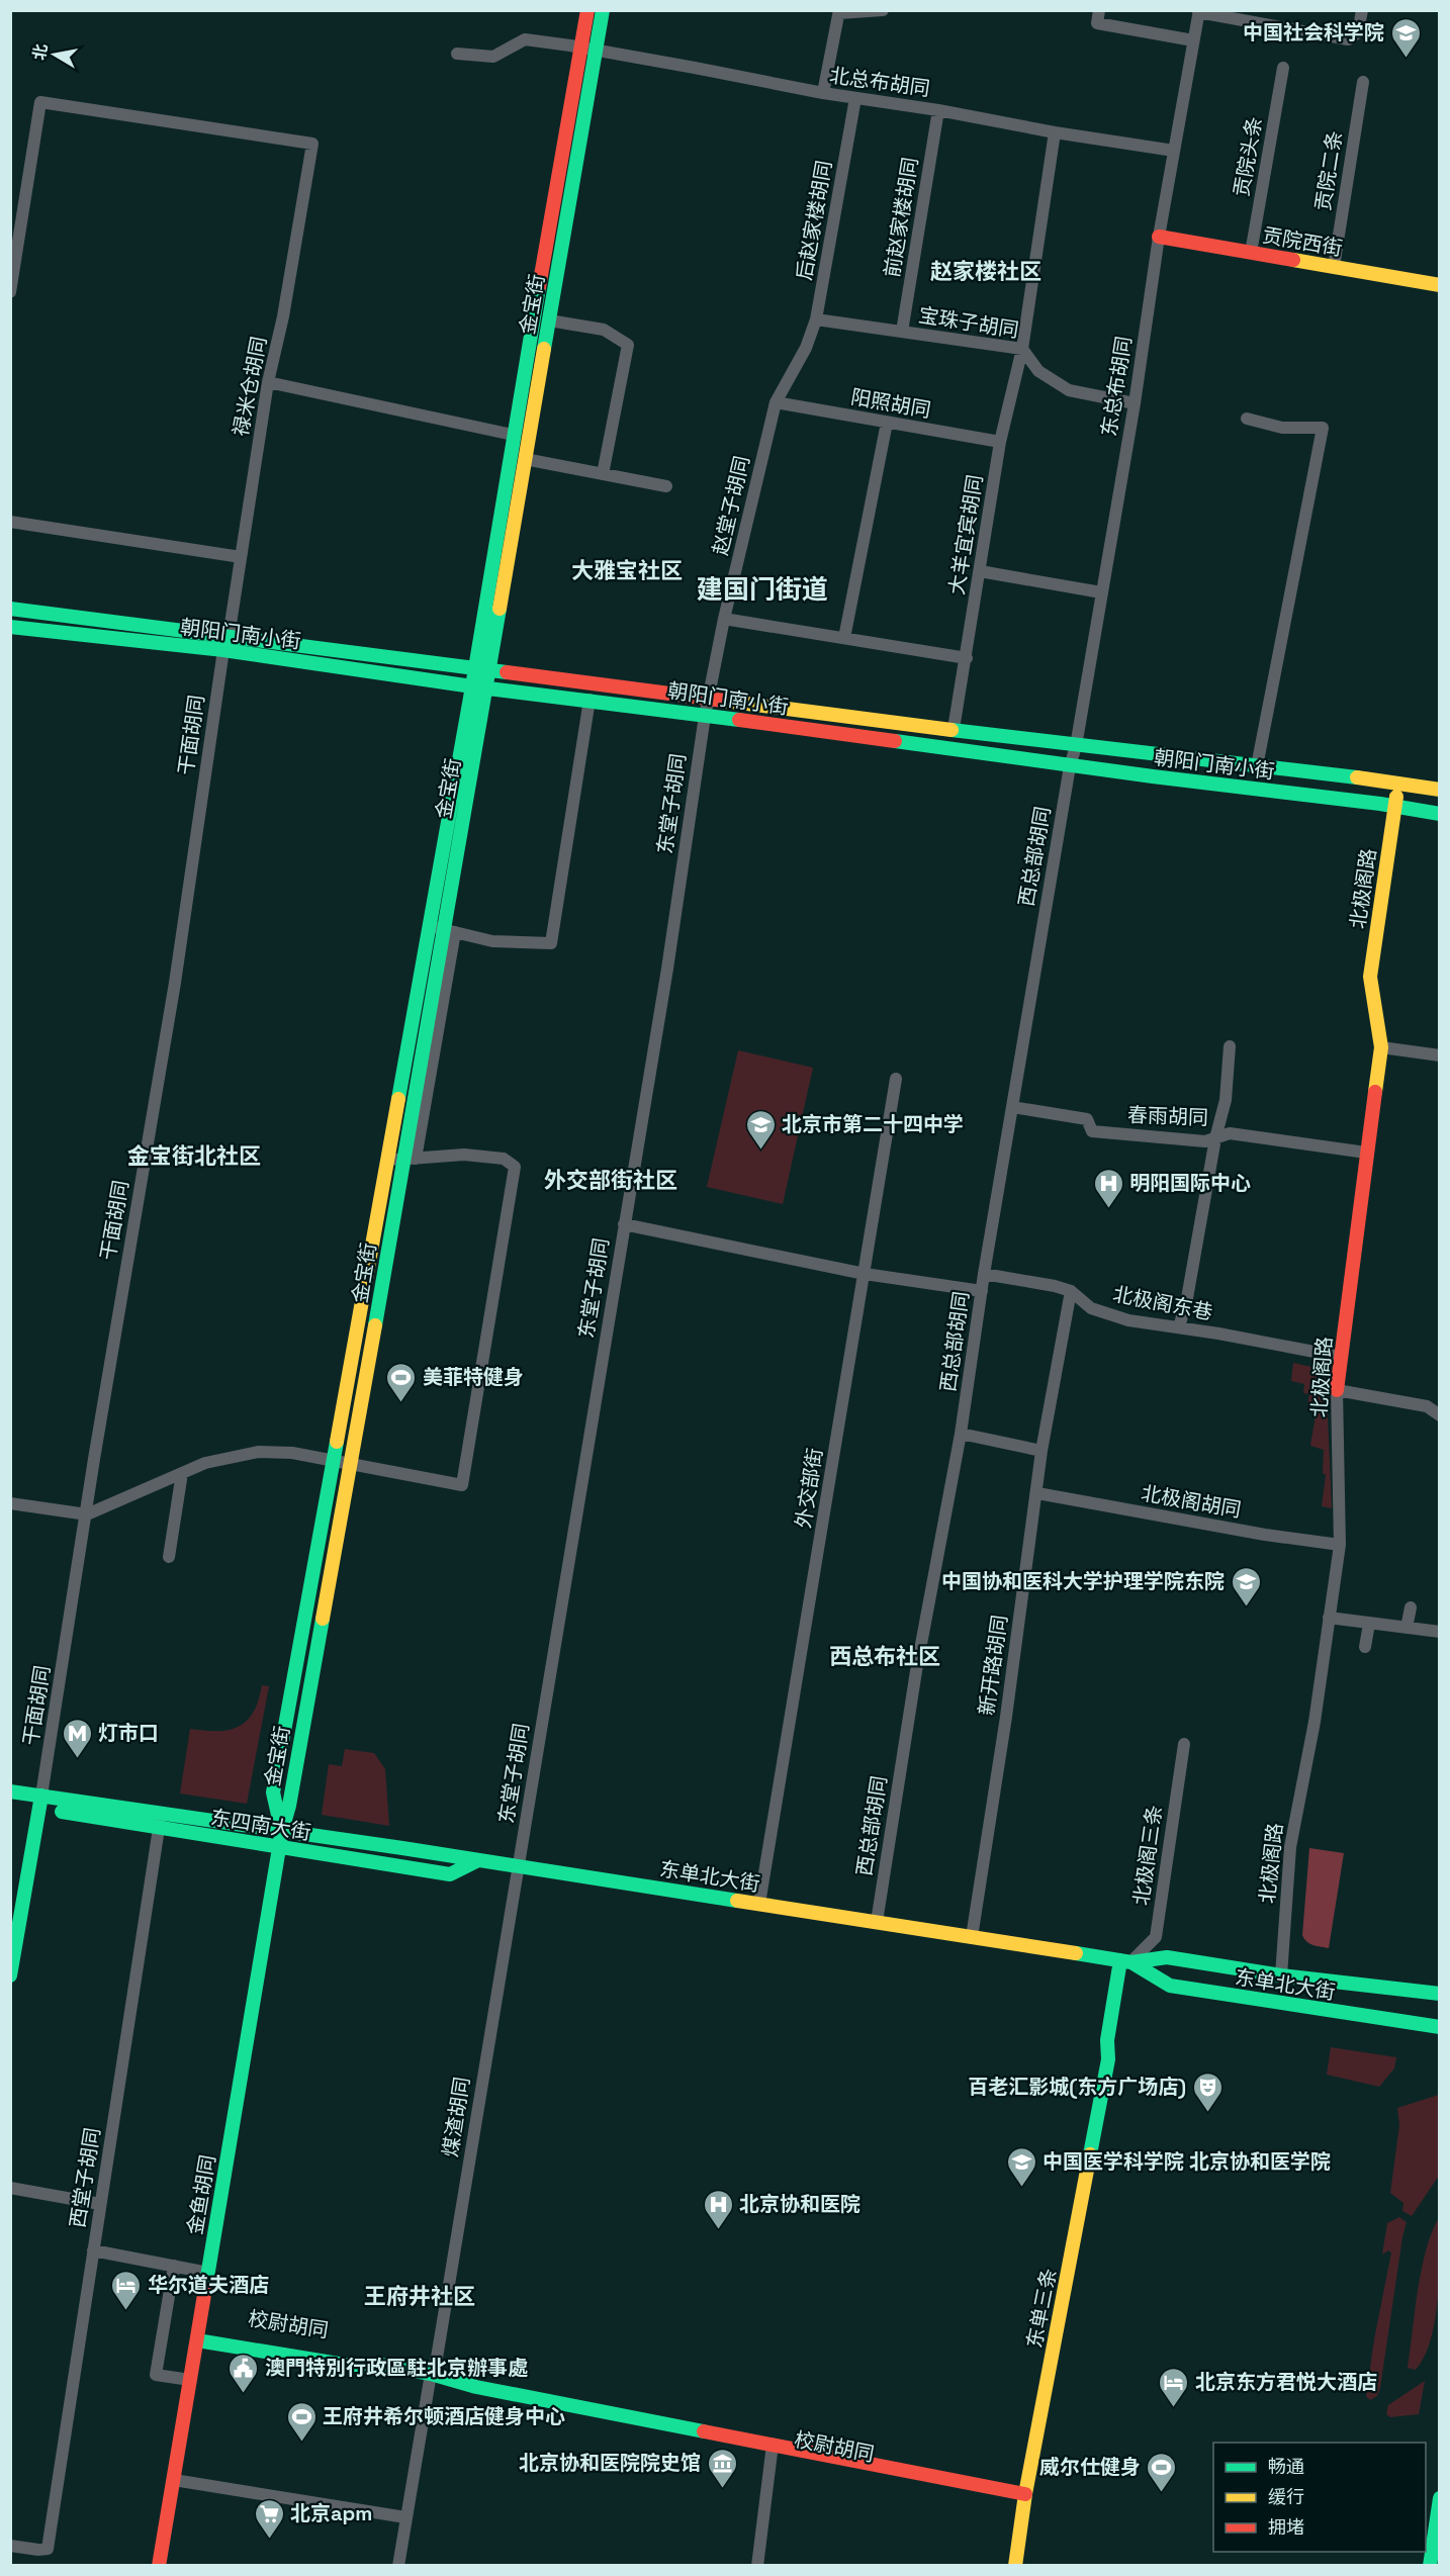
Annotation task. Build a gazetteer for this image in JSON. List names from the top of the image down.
{
  "streets": {
    "main road": [
      "贡院西街",
      "金宝街",
      "朝阳门南小街",
      "北极阁路",
      "东四南大街",
      "东单北大街",
      "金鱼胡同",
      "东单三条",
      "校尉胡同"
    ],
    "street": [
      "北总布胡同",
      "贡院头条",
      "贡院二条",
      "前赵家楼胡同",
      "后赵家楼胡同",
      "宝珠子胡同",
      "禄米仓胡同",
      "东总布胡同",
      "阳照胡同",
      "赵堂子胡同",
      "大羊宜宾胡同",
      "干面胡同",
      "东堂子胡同",
      "西总部胡同",
      "春雨胡同",
      "北极阁东巷",
      "外交部街",
      "北极阁胡同",
      "新开路胡同",
      "北极阁三条",
      "煤渣胡同",
      "西堂子胡同"
    ]
  },
  "crossings": [
    ["北总布胡同", "前赵家楼胡同"],
    ["北总布胡同", "后赵家楼胡同"],
    ["北总布胡同", "金宝街"],
    ["北总布胡同", "东总布胡同"],
    ["北总布胡同", "大羊宜宾胡同"],
    ["贡院头条", "贡院西街"],
    ["贡院二条", "贡院西街"],
    ["前赵家楼胡同", "宝珠子胡同"],
    ["后赵家楼胡同", "宝珠子胡同"],
    ["后赵家楼胡同", "赵堂子胡同"],
    ["贡院西街", "东总布胡同"],
    ["金宝街", "朝阳门南小街"],
    ["金宝街", "东四南大街"],
    ["金宝街", "东单北大街"],
    ["金宝街", "金鱼胡同"],
    ["宝珠子胡同", "东总布胡同"],
    ["宝珠子胡同", "大羊宜宾胡同"],
    ["禄米仓胡同", "朝阳门南小街"],
    ["禄米仓胡同", "干面胡同"],
    ["东总布胡同", "朝阳门南小街"],
    ["东总布胡同", "西总部胡同"],
    ["阳照胡同", "赵堂子胡同"],
    ["阳照胡同", "大羊宜宾胡同"],
    ["赵堂子胡同", "朝阳门南小街"],
    ["赵堂子胡同", "东堂子胡同"],
    ["大羊宜宾胡同", "朝阳门南小街"],
    ["朝阳门南小街", "干面胡同"],
    ["朝阳门南小街", "东堂子胡同"],
    ["朝阳门南小街", "西总部胡同"],
    ["朝阳门南小街", "北极阁路"],
    ["干面胡同", "东四南大街"],
    ["东堂子胡同", "东单北大街"],
    ["东堂子胡同", "煤渣胡同"],
    ["西总部胡同", "春雨胡同"],
    ["西总部胡同", "北极阁东巷"],
    ["西总部胡同", "东单北大街"],
    ["北极阁路", "春雨胡同"],
    ["北极阁路", "北极阁东巷"],
    ["北极阁路", "北极阁胡同"],
    ["北极阁路", "东单北大街"],
    ["北极阁东巷", "新开路胡同"],
    ["外交部街", "东单北大街"],
    ["北极阁胡同", "新开路胡同"],
    ["新开路胡同", "东单北大街"],
    ["东四南大街", "东单北大街"],
    ["东四南大街", "西堂子胡同"],
    ["东四南大街", "金鱼胡同"],
    ["北极阁三条", "东单北大街"],
    ["北极阁三条", "东单三条"],
    ["东单北大街", "煤渣胡同"],
    ["东单北大街", "金鱼胡同"],
    ["东单北大街", "东单三条"],
    ["煤渣胡同", "校尉胡同"],
    ["金鱼胡同", "校尉胡同"],
    ["东单三条", "校尉胡同"]
  ],
  "districts": [
    "赵家楼社区",
    "大雅宝社区",
    "建国门街道",
    "金宝街北社区",
    "外交部街社区",
    "西总布社区",
    "王府井社区"
  ],
  "places": {
    "school or university": [
      "中国社会科学院",
      "北京市第二十四中学",
      "中国协和医科大学护理学院东院",
      "中国医学科学院 北京协和医学院"
    ],
    "hospital": ["明阳国际中心", "北京协和医院"],
    "sports": ["美菲特健身", "王府井希尔顿酒店健身中心", "威尔仕健身"],
    "metro station": ["灯市口"],
    "theatre": ["百老汇影城(东方广场店)"],
    "hotel": ["华尔道夫酒店", "北京东方君悦大酒店"],
    "public building": ["澳門特別行政區駐北京辦事處"],
    "museum": ["北京协和医院院史馆"],
    "supermarket": ["北京apm"]
  },
  "legend": ["畅通", "缓行", "拥堵"],
  "north": "left"
}
